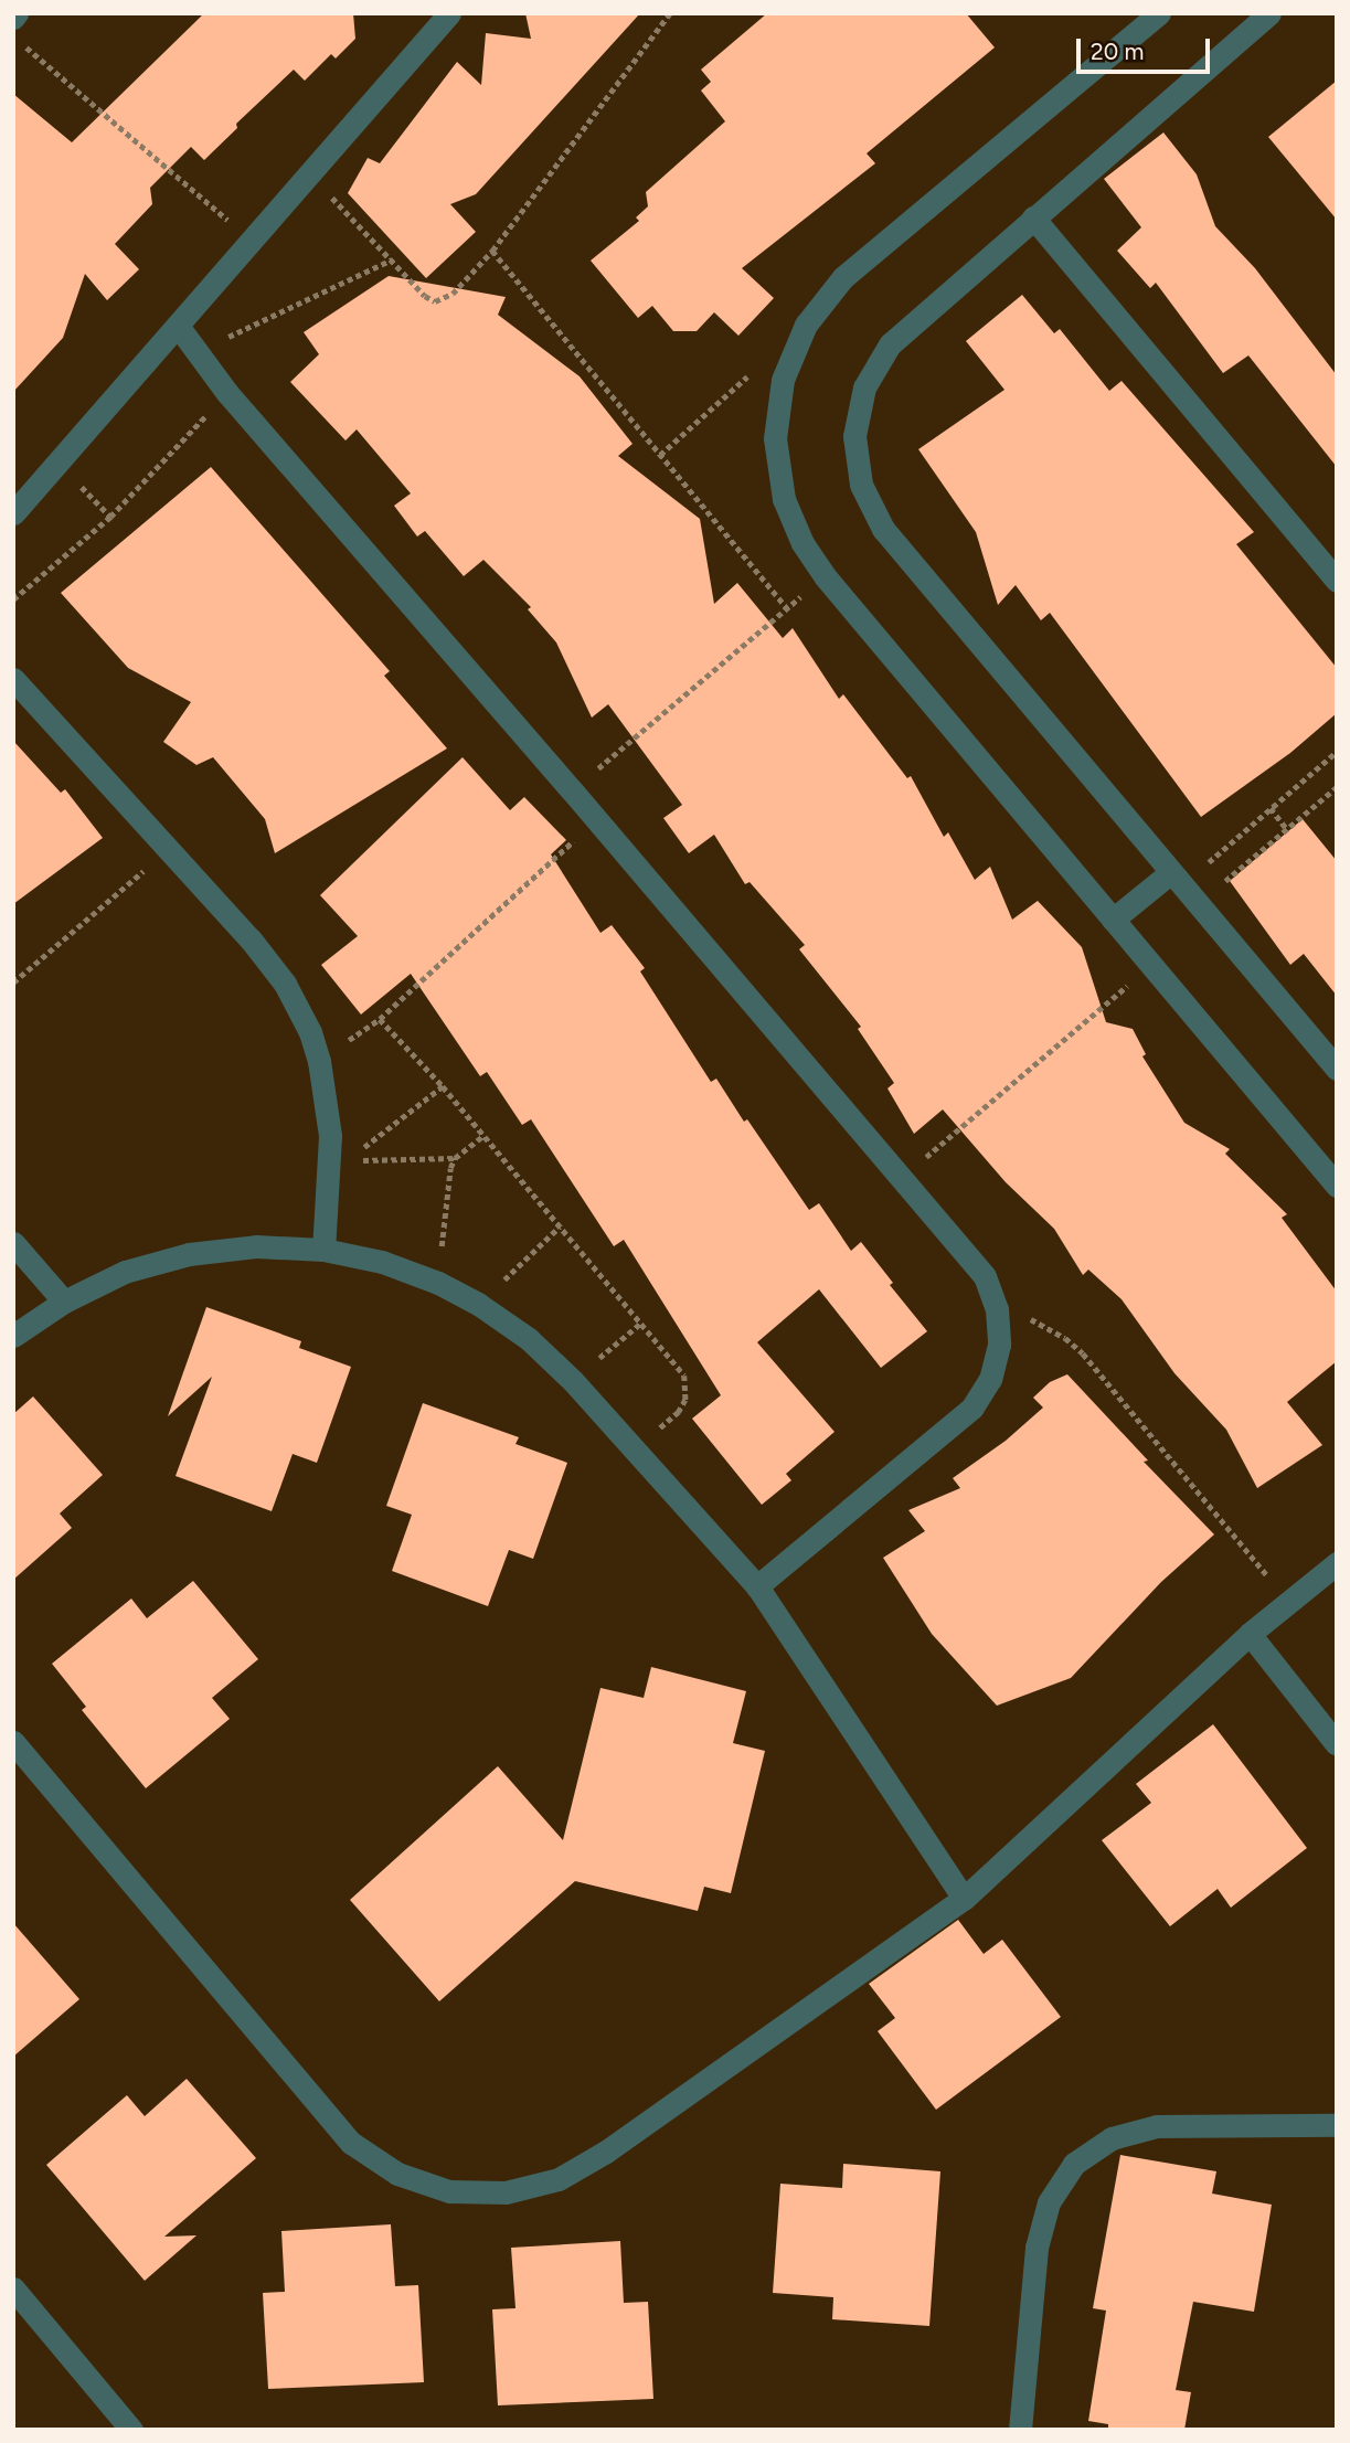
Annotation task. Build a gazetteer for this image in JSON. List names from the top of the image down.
{
  "scale_bar": "20 m"
}
